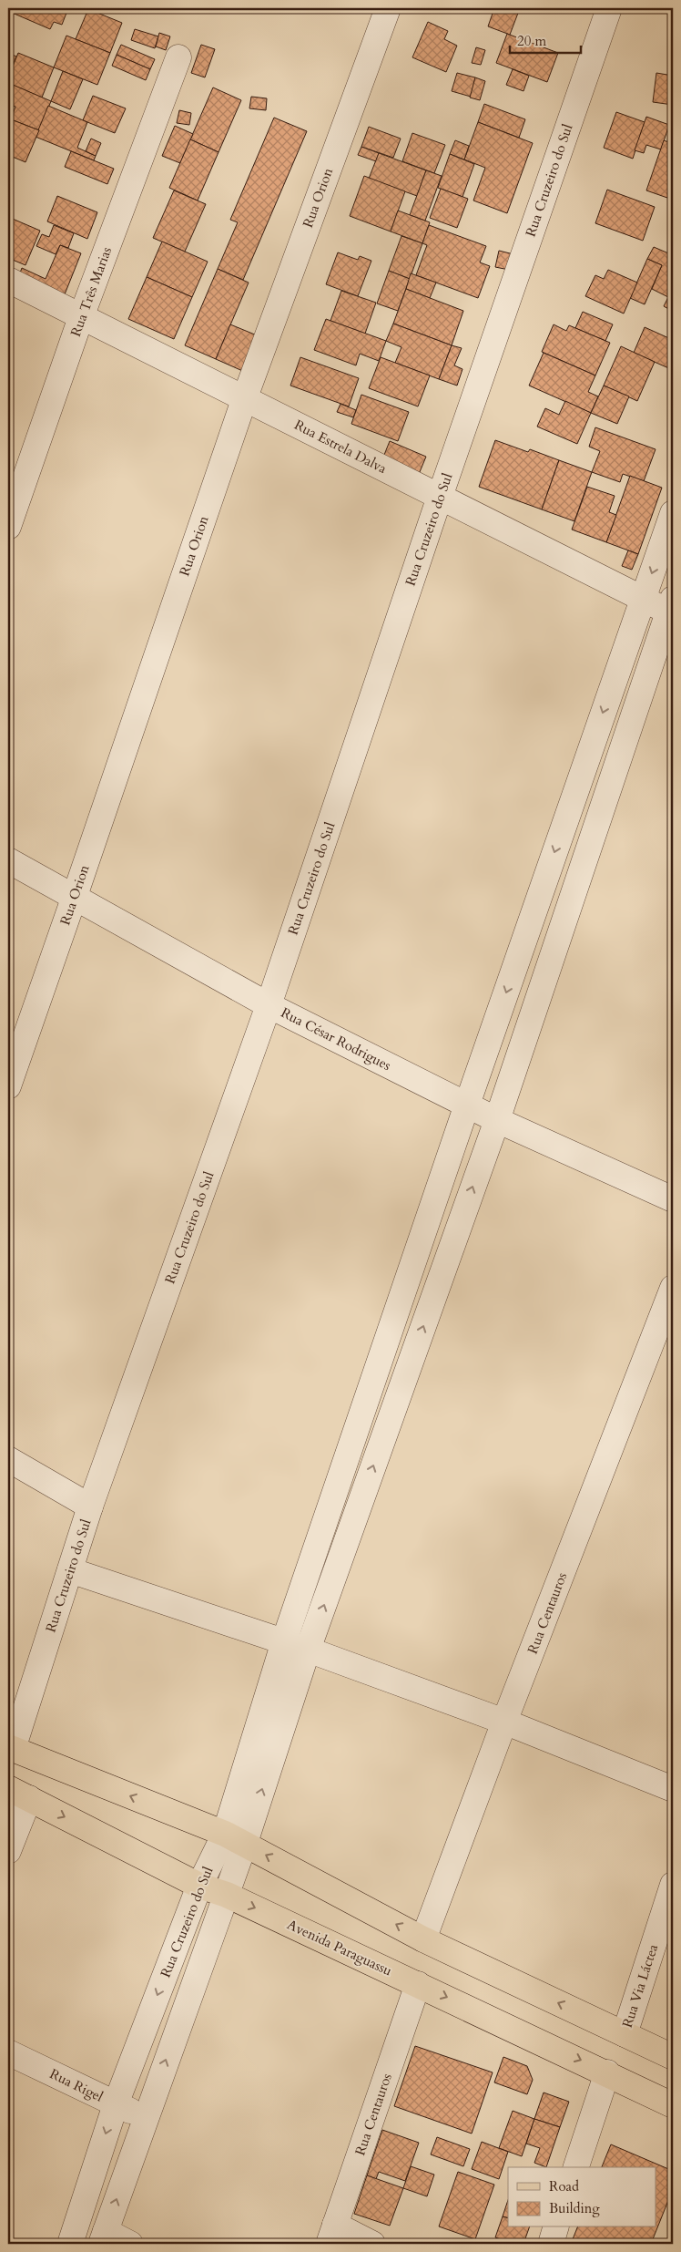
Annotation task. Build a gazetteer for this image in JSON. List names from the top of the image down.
{
  "streets": {
    "main road": ["Avenida Paraguassu"],
    "street": [
      "Rua Cruzeiro do Sul",
      "Rua Orion",
      "Rua Três Marias",
      "Rua Estrela Dalva",
      "Rua César Rodrigues",
      "Rua Centauros",
      "Rua Via Láctea",
      "Rua Rigel"
    ]
  },
  "crossings": [
    ["Rua Cruzeiro do Sul", "Rua Estrela Dalva"],
    ["Rua Cruzeiro do Sul", "Rua César Rodrigues"],
    ["Rua Cruzeiro do Sul", "Avenida Paraguassu"],
    ["Rua Cruzeiro do Sul", "Rua Rigel"],
    ["Rua Orion", "Rua Estrela Dalva"],
    ["Rua Orion", "Rua César Rodrigues"],
    ["Rua Três Marias", "Rua Estrela Dalva"],
    ["Rua Centauros", "Avenida Paraguassu"]
  ],
  "legend": ["Road", "Building"],
  "scale_bar": "20 m"
}
